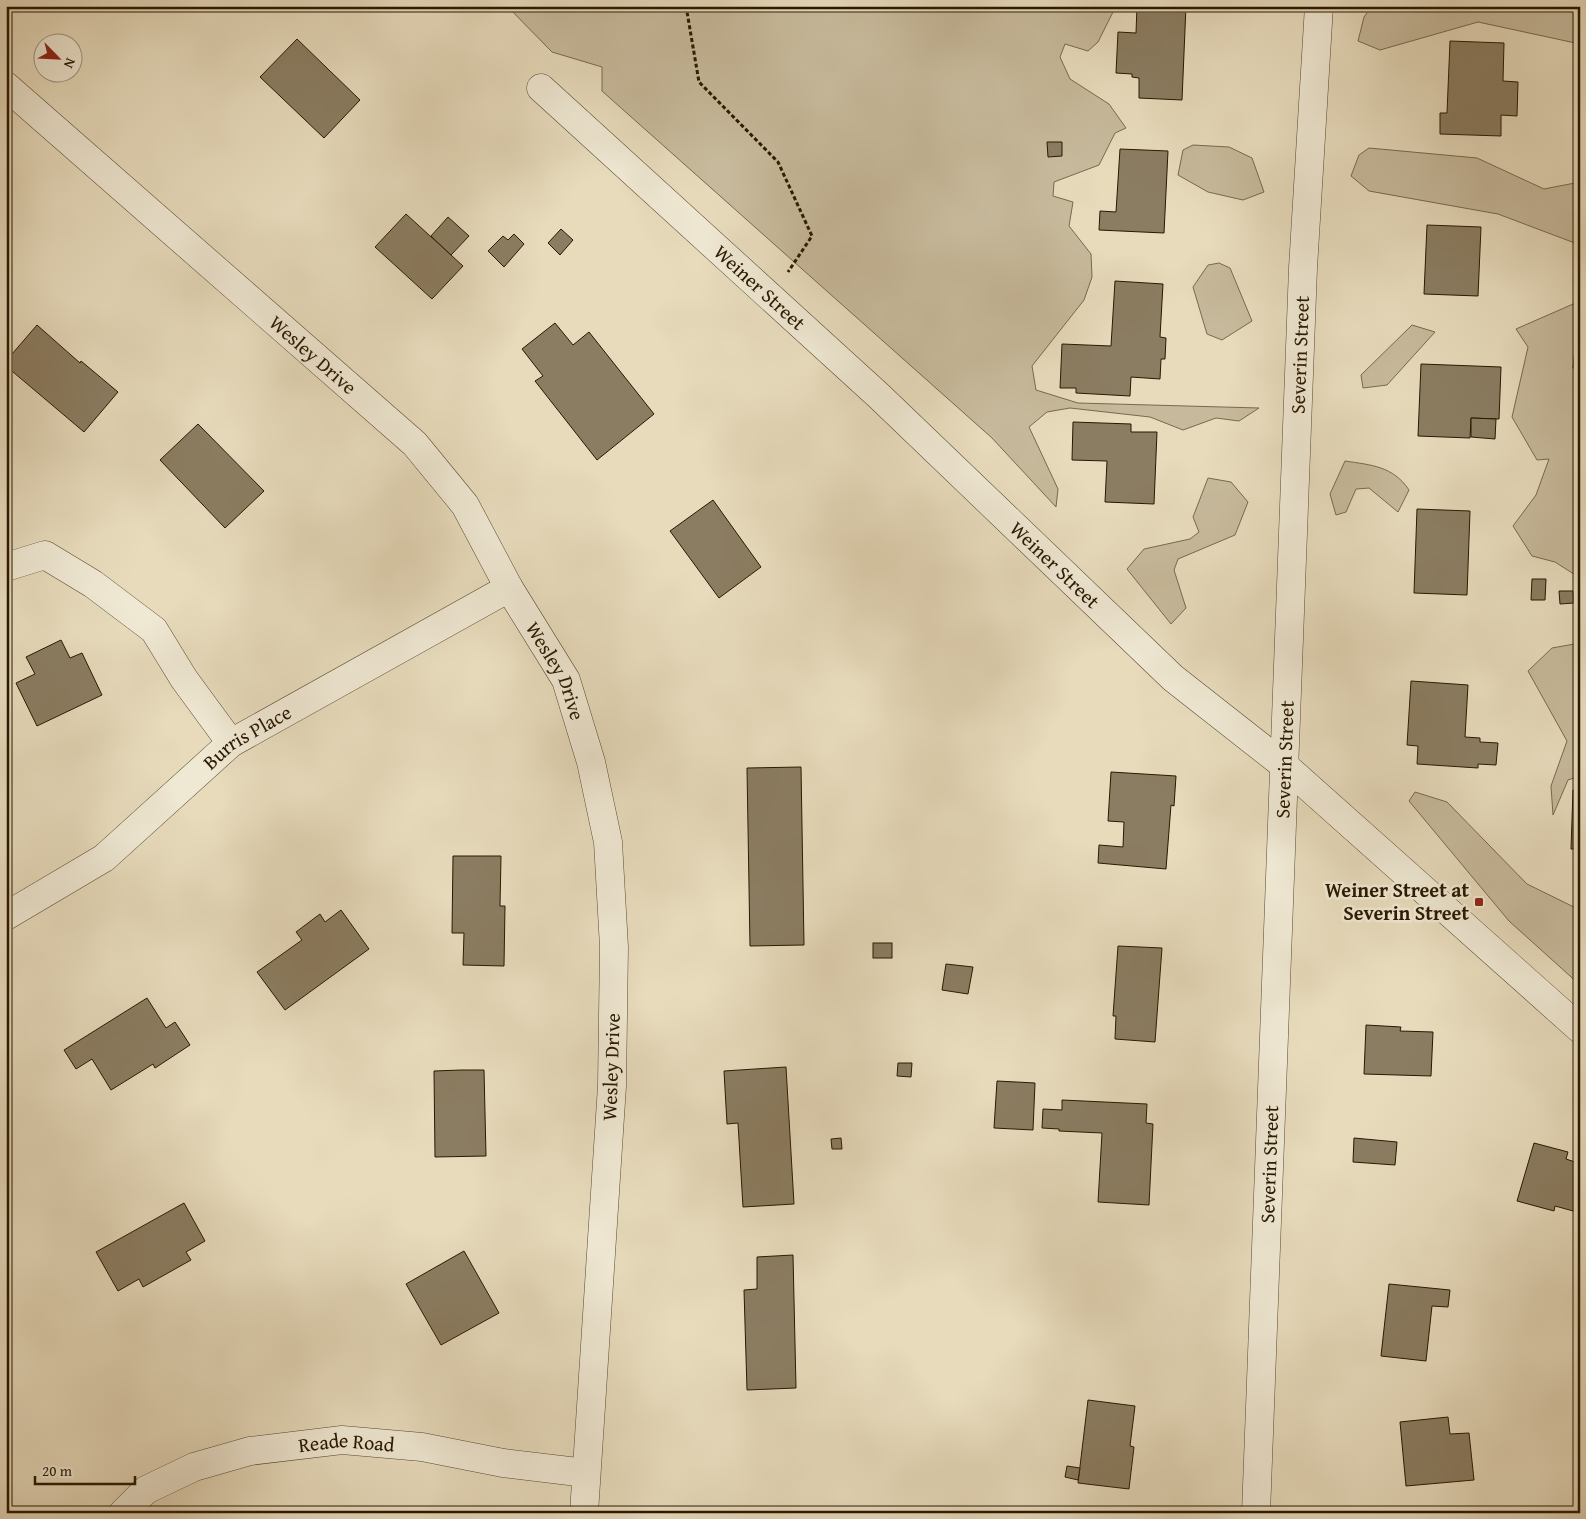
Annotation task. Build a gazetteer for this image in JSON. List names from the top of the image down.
{
  "streets": {
    "street": [
      "Weiner Street",
      "Wesley Drive",
      "Severin Street",
      "Burris Place",
      "Reade Road"
    ]
  },
  "crossings": [
    ["Weiner Street", "Severin Street"],
    ["Wesley Drive", "Burris Place"],
    ["Wesley Drive", "Reade Road"]
  ],
  "places": {
    "transit": ["Weiner Street at Severin Street"]
  },
  "scale_bar": "20 m",
  "north": "bottom right"
}
